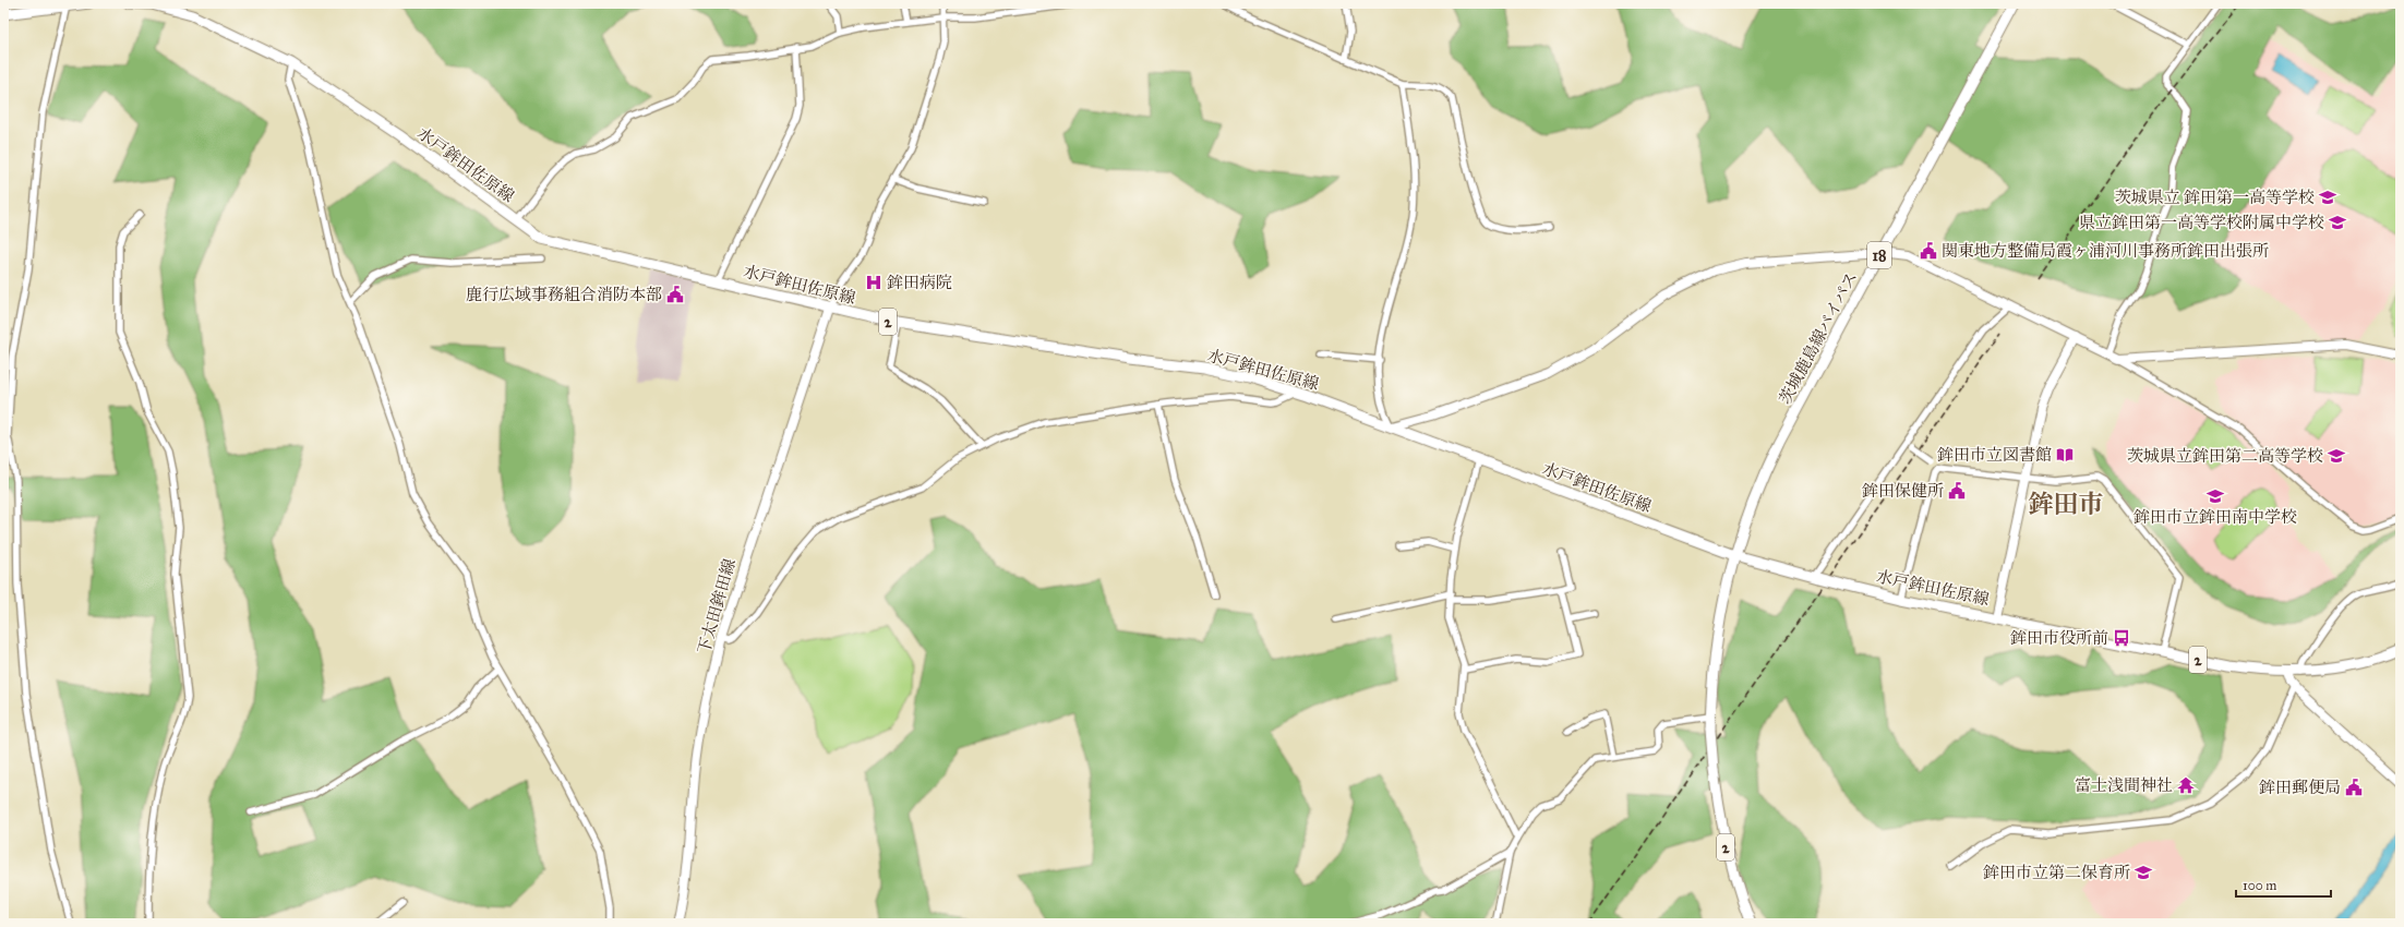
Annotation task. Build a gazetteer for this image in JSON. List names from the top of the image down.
{
  "streets": {
    "main road": [
      "水戸鉾田佐原線",
      "18",
      "2",
      "茨城鹿島線バイパス"
    ],
    "street": ["下太田鉾田線"]
  },
  "crossings": [
    ["水戸鉾田佐原線", "2"],
    ["水戸鉾田佐原線", "茨城鹿島線バイパス"],
    ["水戸鉾田佐原線", "下太田鉾田線"],
    ["2", "茨城鹿島線バイパス"]
  ],
  "districts": ["鉾田市"],
  "places": {
    "school or university": [
      "茨城県立 鉾田第一高等学校",
      "県立鉾田第一高等学校附属中学校",
      "茨城県立鉾田第二高等学校",
      "鉾田市立鉾田南中学校",
      "鉾田市立第二保育所"
    ],
    "public building": [
      "関東地方整備局霞ヶ浦河川事務所鉾田出張所",
      "鹿行広域事務組合消防本部",
      "鉾田保健所",
      "鉾田郵便局"
    ],
    "hospital": ["鉾田病院"],
    "library": ["鉾田市立図書館"],
    "bus stop": ["鉾田市役所前"],
    "temple": ["富士浅間神社"]
  },
  "scale_bar": "100 m"
}
